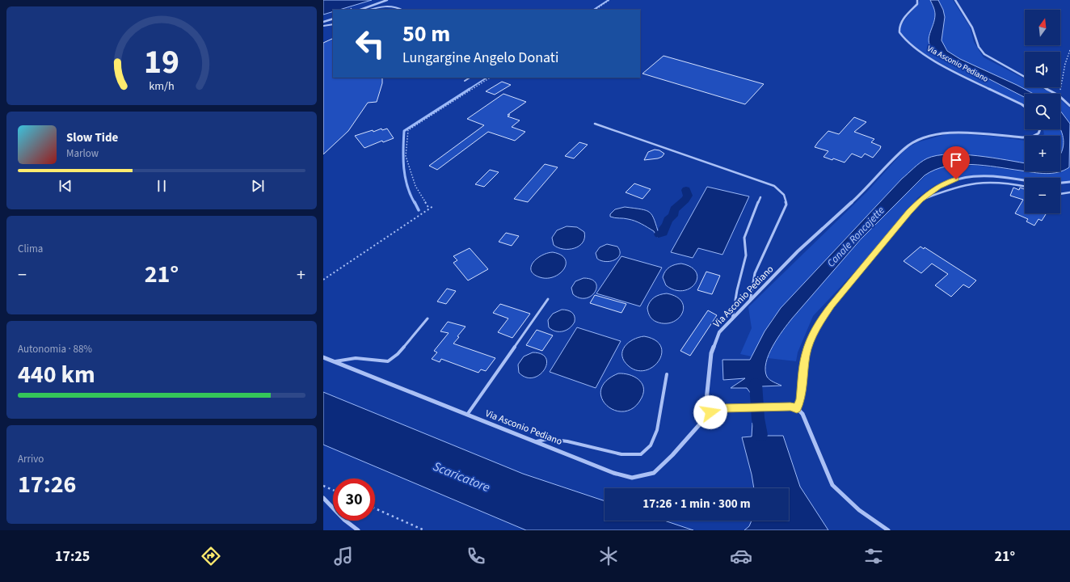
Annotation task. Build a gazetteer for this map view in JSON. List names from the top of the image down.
{
  "streets": {
    "street": ["Via Asconio Pediano"]
  },
  "water": ["Canale Roncajette", "Scaricatore"],
  "north": "top",
  "page": {
    "map_buttons": ["+", "−"],
    "turn": ["50 m", "Lungargine Angelo Donati"],
    "song": ["Slow Tide", "Marlow"],
    "tile": [
      "Clima",
      ["Autonomia · 88%", "440 km"],
      ["Arrivo", "17:26"]
    ],
    "heat": ["−", "21°", "+"],
    "limit": "30",
    "trip": "17:26 · 1 min · 300 m",
    "tabs": ["17:25", "21°"],
    "gauge": ["19", "km/h"]
  }
}
